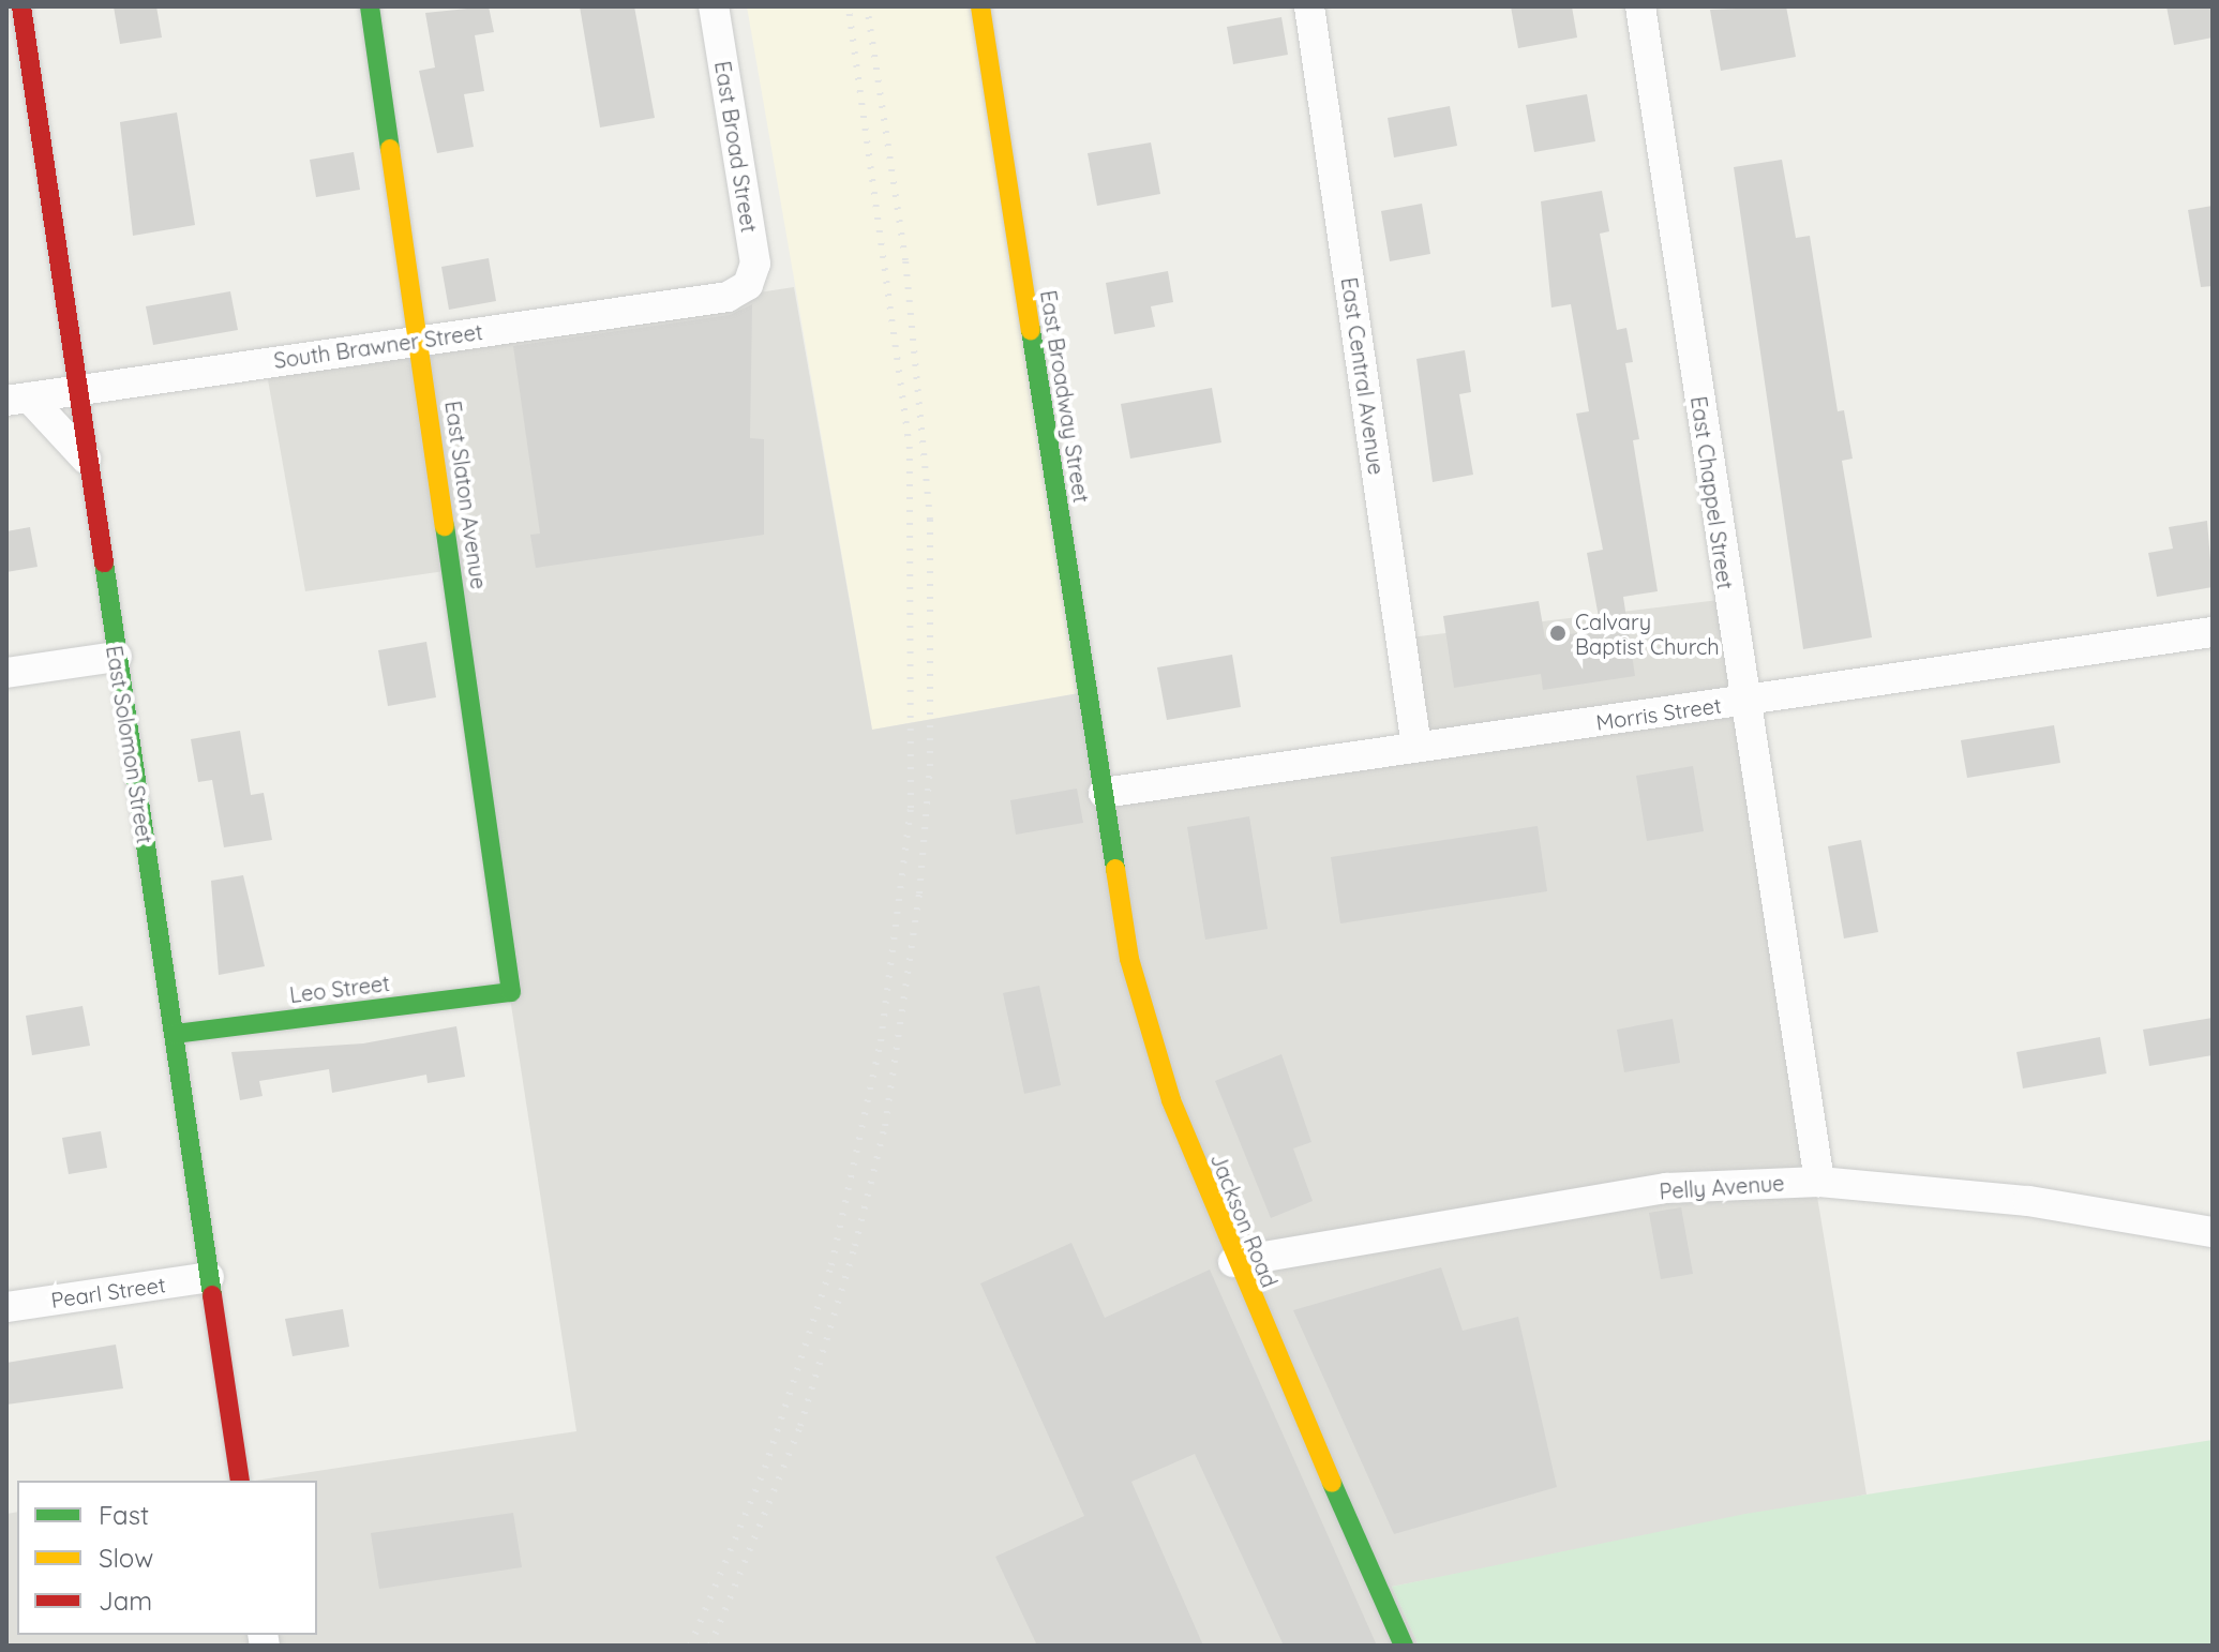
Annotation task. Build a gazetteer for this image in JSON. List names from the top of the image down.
{
  "streets": {
    "street": [
      "East Broad Street",
      "South Brawner Street",
      "East Central Avenue",
      "East Broadway Street",
      "East Chappel Street",
      "East Slaton Avenue",
      "Morris Street",
      "East Solomon Street",
      "Leo Street",
      "Pelly Avenue",
      "Jackson Road",
      "Pearl Street"
    ]
  },
  "crossings": [
    ["East Broad Street", "South Brawner Street"],
    ["South Brawner Street", "East Slaton Avenue"],
    ["South Brawner Street", "East Solomon Street"],
    ["East Central Avenue", "Morris Street"],
    ["East Broadway Street", "Morris Street"],
    ["East Broadway Street", "Jackson Road"],
    ["East Chappel Street", "Morris Street"],
    ["East Chappel Street", "Pelly Avenue"],
    ["East Slaton Avenue", "Leo Street"],
    ["Morris Street", "Jackson Road"],
    ["East Solomon Street", "Leo Street"],
    ["East Solomon Street", "Pearl Street"],
    ["Pelly Avenue", "Jackson Road"]
  ],
  "places": ["Calvary Baptist Church"],
  "legend": ["Fast", "Slow", "Jam"]
}
